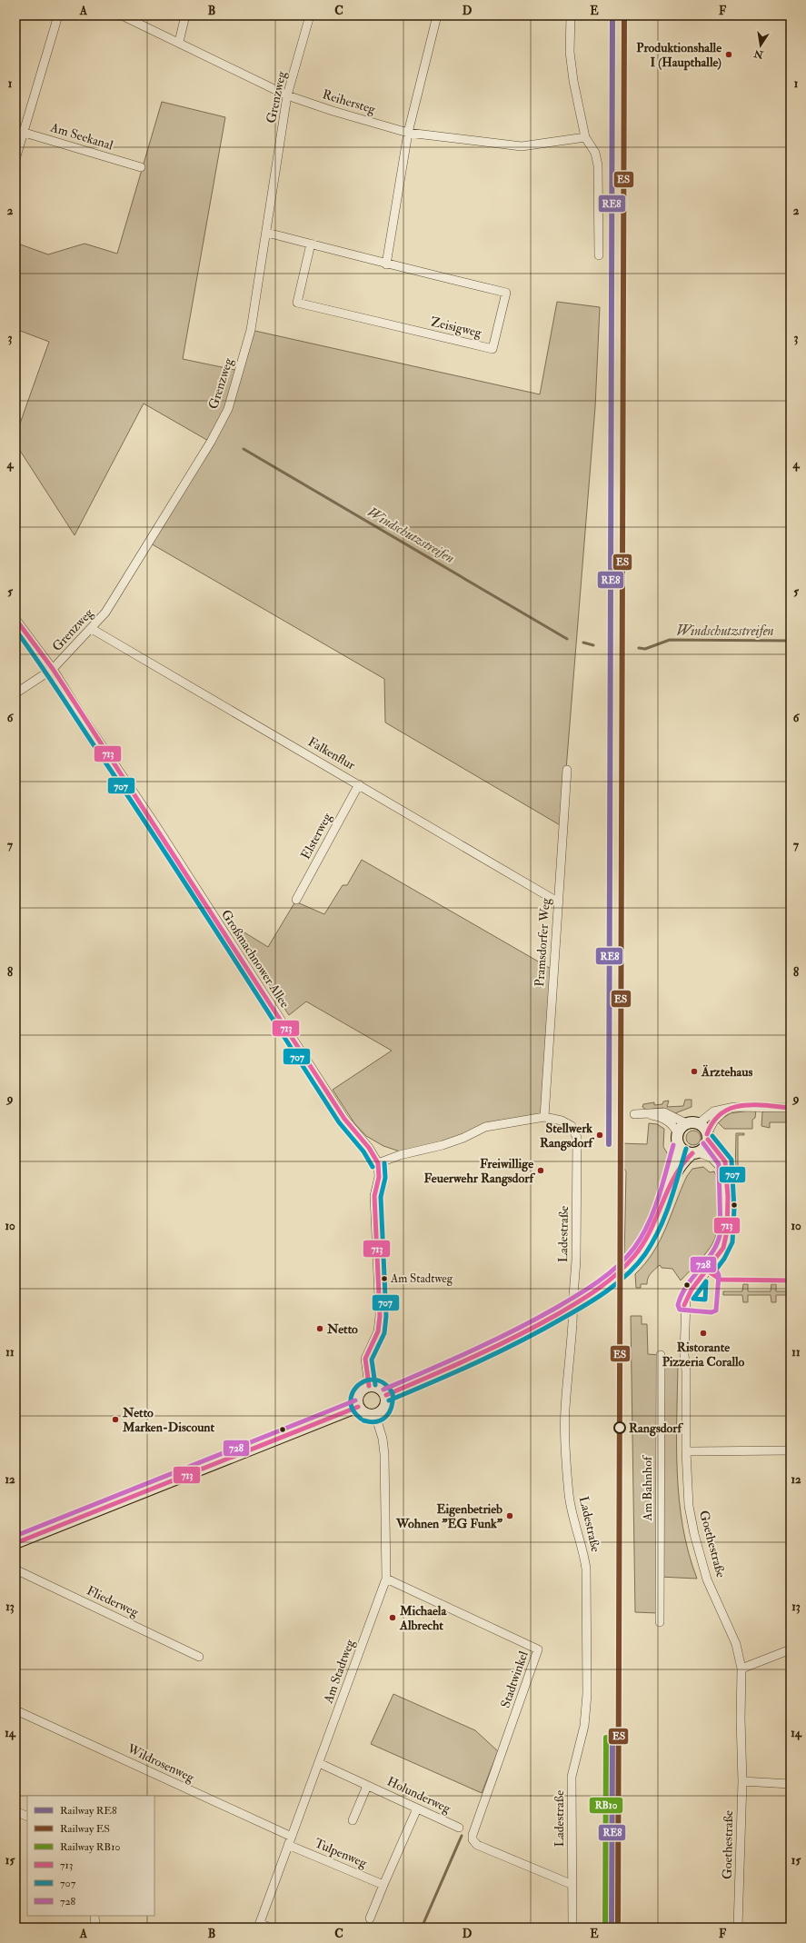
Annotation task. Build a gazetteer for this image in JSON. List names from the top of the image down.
{
  "streets": {
    "street": [
      "Grenzweg",
      "Reihersteg",
      "Am Seekanal",
      "Zeisigweg",
      "Falkenflur",
      "Elsterweg",
      "Pramsdorfer Weg",
      "Großmachnower Allee",
      "Ladestraße",
      "Am Bahnhof",
      "Goethestraße",
      "Fliederweg",
      "Am Stadtweg",
      "Stadtwinkel",
      "Wildrosenweg",
      "Holunderweg",
      "Tulpenweg"
    ]
  },
  "crossings": [
    ["Grenzweg", "Reihersteg"],
    ["Grenzweg", "Zeisigweg"],
    ["Grenzweg", "Falkenflur"],
    ["Grenzweg", "Großmachnower Allee"],
    ["Falkenflur", "Elsterweg"],
    ["Falkenflur", "Pramsdorfer Weg"],
    ["Pramsdorfer Weg", "Ladestraße"],
    ["Ladestraße", "Stadtwinkel"],
    ["Am Stadtweg", "Stadtwinkel"],
    ["Am Stadtweg", "Wildrosenweg"],
    ["Am Stadtweg", "Holunderweg"],
    ["Am Stadtweg", "Tulpenweg"]
  ],
  "water": ["Windschutzstreifen"],
  "places": [
    "Produktionshalle I (Haupthalle)",
    "Ärztehaus",
    "Stellwerk Rangsdorf",
    "Freiwillige Feuerwehr Rangsdorf",
    "Am Stadtweg",
    "Netto",
    "Ristorante Pizzeria Corallo",
    "Netto Marken-Discount",
    "Rangsdorf",
    "Eigenbetrieb Wohnen \"EG Funk\"",
    "Michaela Albrecht"
  ],
  "lines": [
    "rail line RE8",
    "rail line ES",
    "transit line 713",
    "transit line 707",
    "transit line 728",
    "rail line RB10"
  ],
  "legend": [
    "Railway RE8",
    "Railway ES",
    "Railway RB10",
    "713",
    "707",
    "728"
  ],
  "north": "bottom",
  "grid": {
    "columns": [
      "A",
      "B",
      "C",
      "D",
      "E",
      "F"
    ],
    "rows": [
      "1",
      "2",
      "3",
      "4",
      "5",
      "6",
      "7",
      "8",
      "9",
      "10",
      "11",
      "12",
      "13",
      "14",
      "15"
    ]
  }
}
